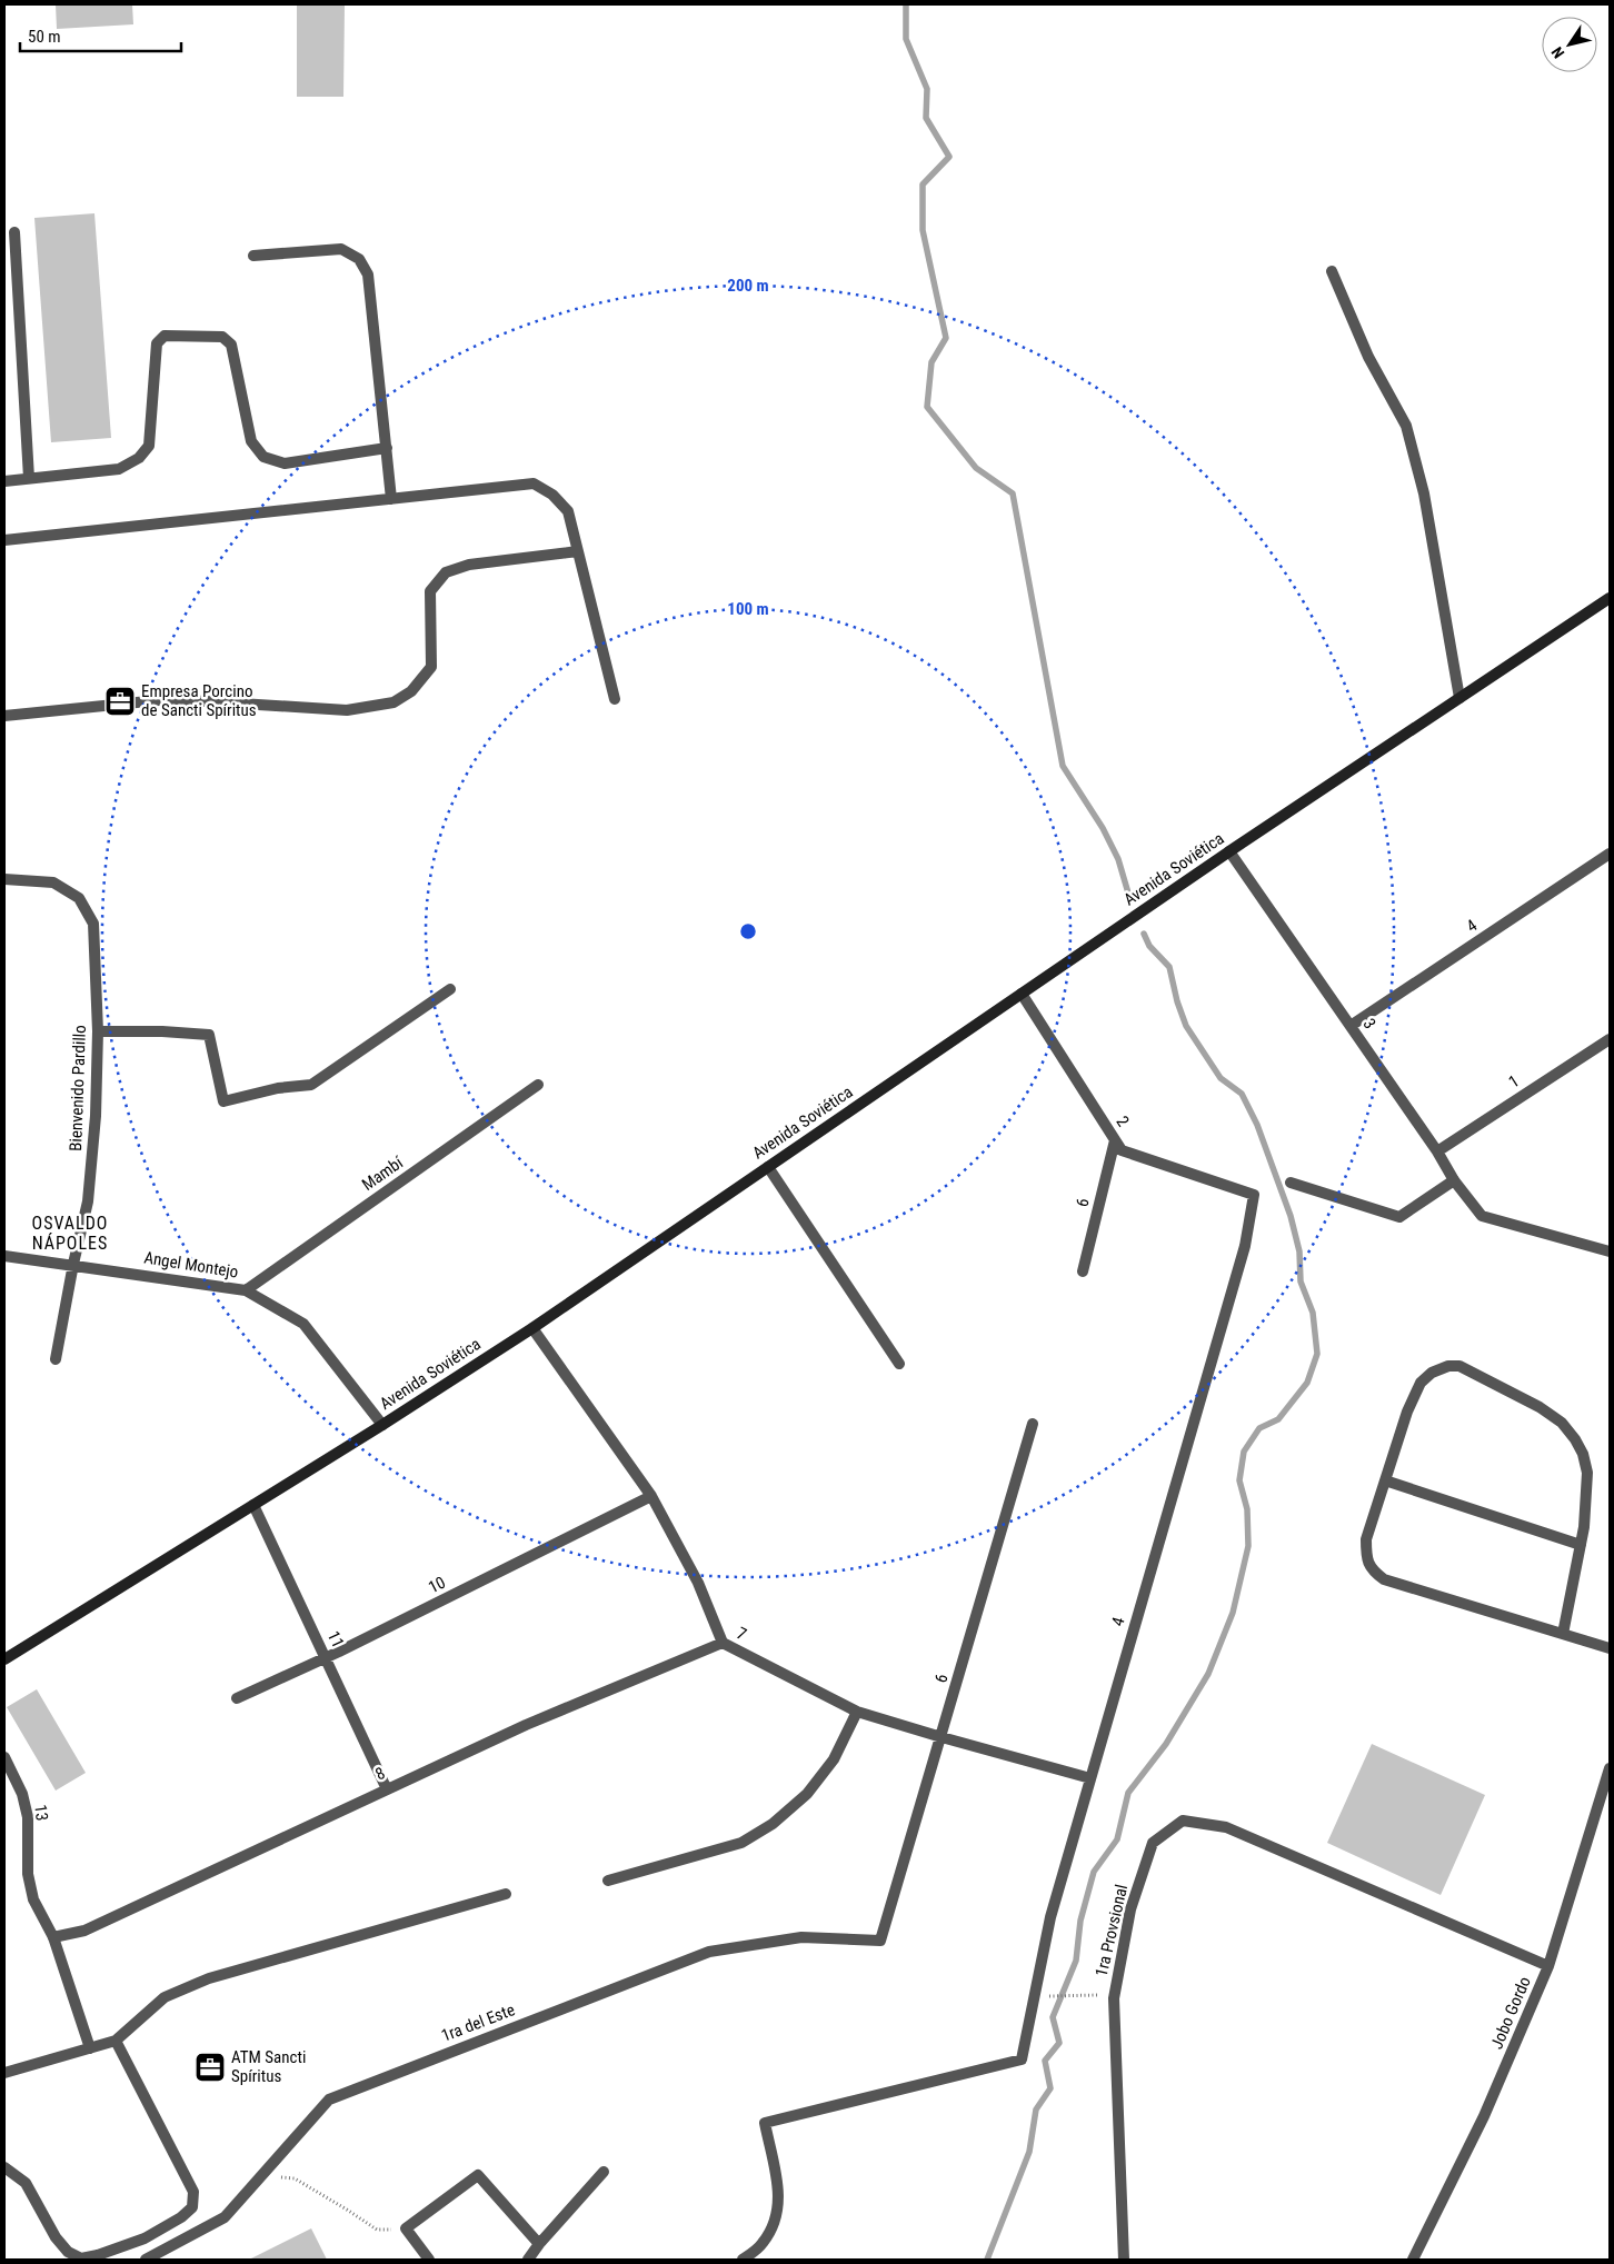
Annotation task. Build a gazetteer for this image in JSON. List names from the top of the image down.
{
  "streets": {
    "street": [
      "Avenida Soviética",
      "4",
      "3",
      "1",
      "Bienvenido Pardillo",
      "2",
      "Mambí",
      "6",
      "Angel Montejo",
      "10",
      "7",
      "11",
      "8",
      "13",
      "1ra Provsional",
      "Jobo Gordo",
      "1ra del Este"
    ]
  },
  "crossings": [
    ["Avenida Soviética", "3"],
    ["Avenida Soviética", "2"],
    ["Avenida Soviética", "Angel Montejo"],
    ["Avenida Soviética", "7"],
    ["Avenida Soviética", "11"],
    ["4", "3"],
    ["4", "2"],
    ["4", "7"],
    ["3", "1"],
    ["Bienvenido Pardillo", "Angel Montejo"],
    ["2", "6"],
    ["Mambí", "Angel Montejo"],
    ["6", "7"],
    ["6", "1ra del Este"],
    ["10", "7"],
    ["10", "11"],
    ["7", "8"],
    ["11", "8"],
    ["8", "13"],
    ["1ra Provsional", "Jobo Gordo"]
  ],
  "districts": ["OSVALDO NÁPOLES"],
  "places": {
    "office": ["Empresa Porcino de Sancti Spíritus", "ATM Sancti Spíritus"]
  },
  "scale_bar": "50 m",
  "north": "bottom left",
  "rings": ["200 m", "100 m"]
}
